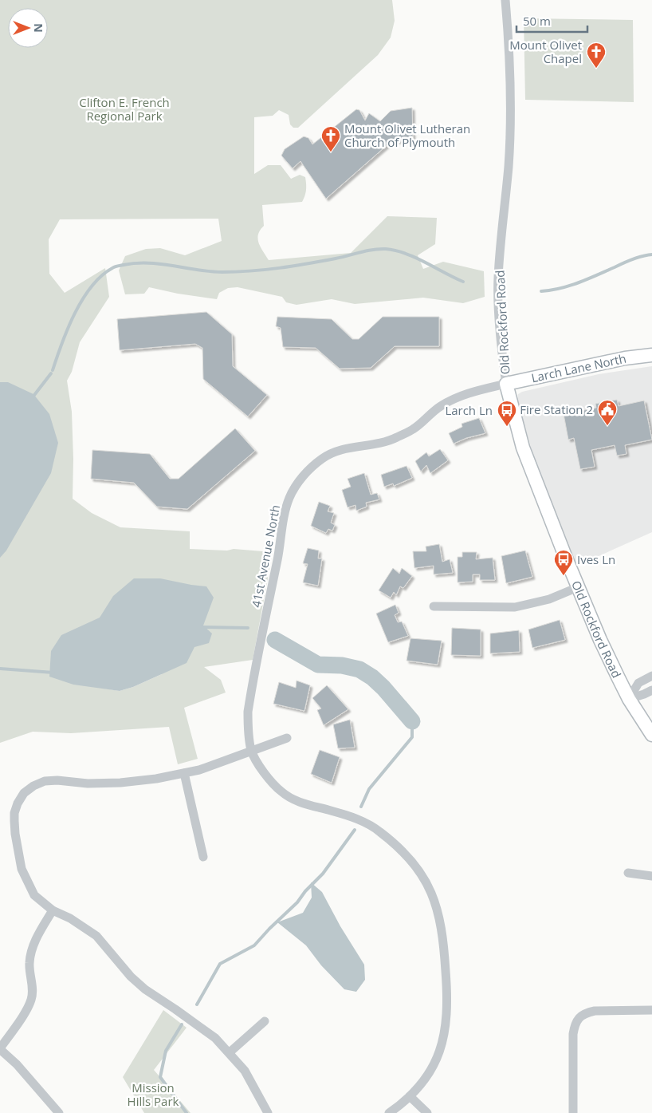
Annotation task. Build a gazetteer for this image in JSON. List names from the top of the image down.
{
  "streets": {
    "street": ["Old Rockford Road", "Larch Lane North", "41st Avenue North"]
  },
  "crossings": [
    ["Old Rockford Road", "Larch Lane North"],
    ["Old Rockford Road", "41st Avenue North"],
    ["Larch Lane North", "41st Avenue North"]
  ],
  "parks": ["Clifton E. French Regional Park", "Mission Hills Park"],
  "places": {
    "church": ["Mount Olivet Chapel", "Mount Olivet Lutheran Church of Plymouth"],
    "public building": ["Fire Station 2"],
    "bus stop": ["Larch Ln", "Ives Ln"]
  },
  "scale_bar": "50 m",
  "north": "right"
}
